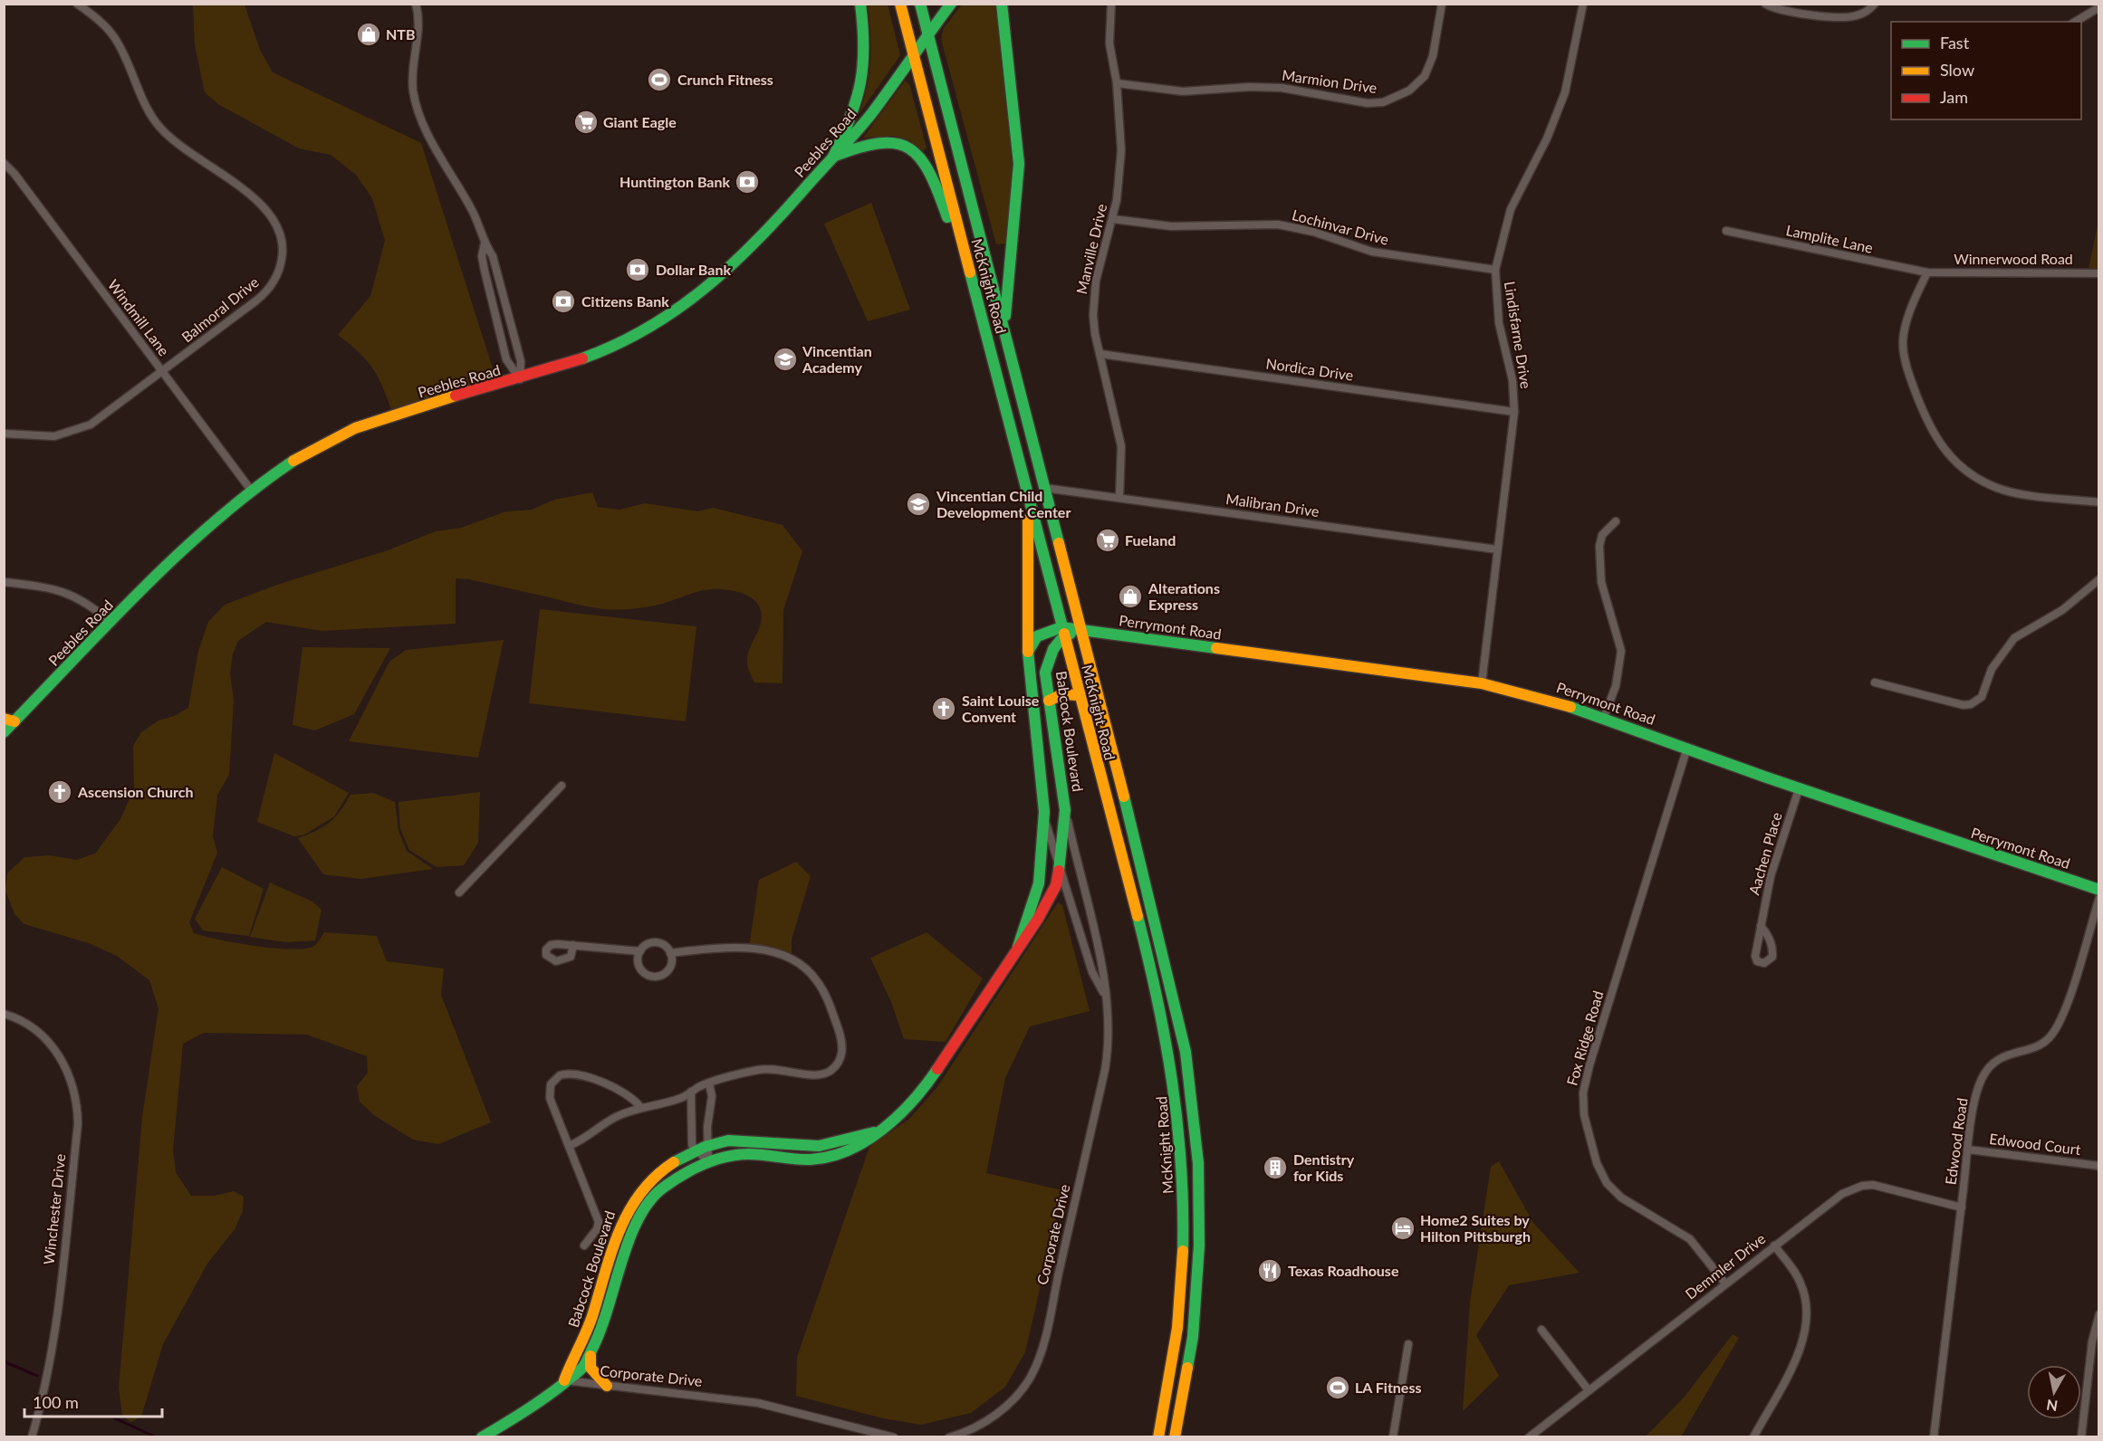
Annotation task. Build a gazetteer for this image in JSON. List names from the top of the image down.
{
  "streets": {
    "main road": [
      "Peebles Road",
      "McKnight Road",
      "Perrymont Road",
      "Babcock Boulevard"
    ],
    "street": [
      "Marmion Drive",
      "Lochinvar Drive",
      "Lamplite Lane",
      "Manville Drive",
      "Winnerwood Road",
      "Balmoral Drive",
      "Windmill Lane",
      "Lindisfarne Drive",
      "Nordica Drive",
      "Malibran Drive",
      "Aachen Place",
      "Fox Ridge Road",
      "Edwood Road",
      "Edwood Court",
      "Winchester Drive",
      "Corporate Drive",
      "Demmler Drive"
    ]
  },
  "crossings": [
    ["Marmion Drive", "Manville Drive"],
    ["Peebles Road", "McKnight Road"],
    ["Peebles Road", "Windmill Lane"],
    ["Lochinvar Drive", "Manville Drive"],
    ["Lochinvar Drive", "Lindisfarne Drive"],
    ["Lamplite Lane", "Winnerwood Road"],
    ["Manville Drive", "Nordica Drive"],
    ["Manville Drive", "Malibran Drive"],
    ["McKnight Road", "Malibran Drive"],
    ["McKnight Road", "Perrymont Road"],
    ["McKnight Road", "Babcock Boulevard"],
    ["Balmoral Drive", "Windmill Lane"],
    ["Lindisfarne Drive", "Nordica Drive"],
    ["Lindisfarne Drive", "Malibran Drive"],
    ["Lindisfarne Drive", "Perrymont Road"],
    ["Perrymont Road", "Aachen Place"],
    ["Perrymont Road", "Fox Ridge Road"],
    ["Babcock Boulevard", "Corporate Drive"],
    ["Fox Ridge Road", "Demmler Drive"],
    ["Edwood Road", "Edwood Court"],
    ["Edwood Road", "Demmler Drive"]
  ],
  "places": {
    "shop": ["NTB", "Alterations Express"],
    "sports": ["Crunch Fitness", "LA Fitness"],
    "supermarket": ["Giant Eagle", "Fueland"],
    "bank": ["Huntington Bank", "Dollar Bank", "Citizens Bank"],
    "school or university": ["Vincentian Academy", "Vincentian Child Development Center"],
    "church": ["Saint Louise Convent", "Ascension Church"],
    "building": ["Dentistry for Kids"],
    "hotel": ["Home2 Suites by Hilton Pittsburgh"],
    "restaurant": ["Texas Roadhouse"]
  },
  "legend": ["Fast", "Slow", "Jam"],
  "scale_bar": "100 m",
  "north": "bottom"
}
